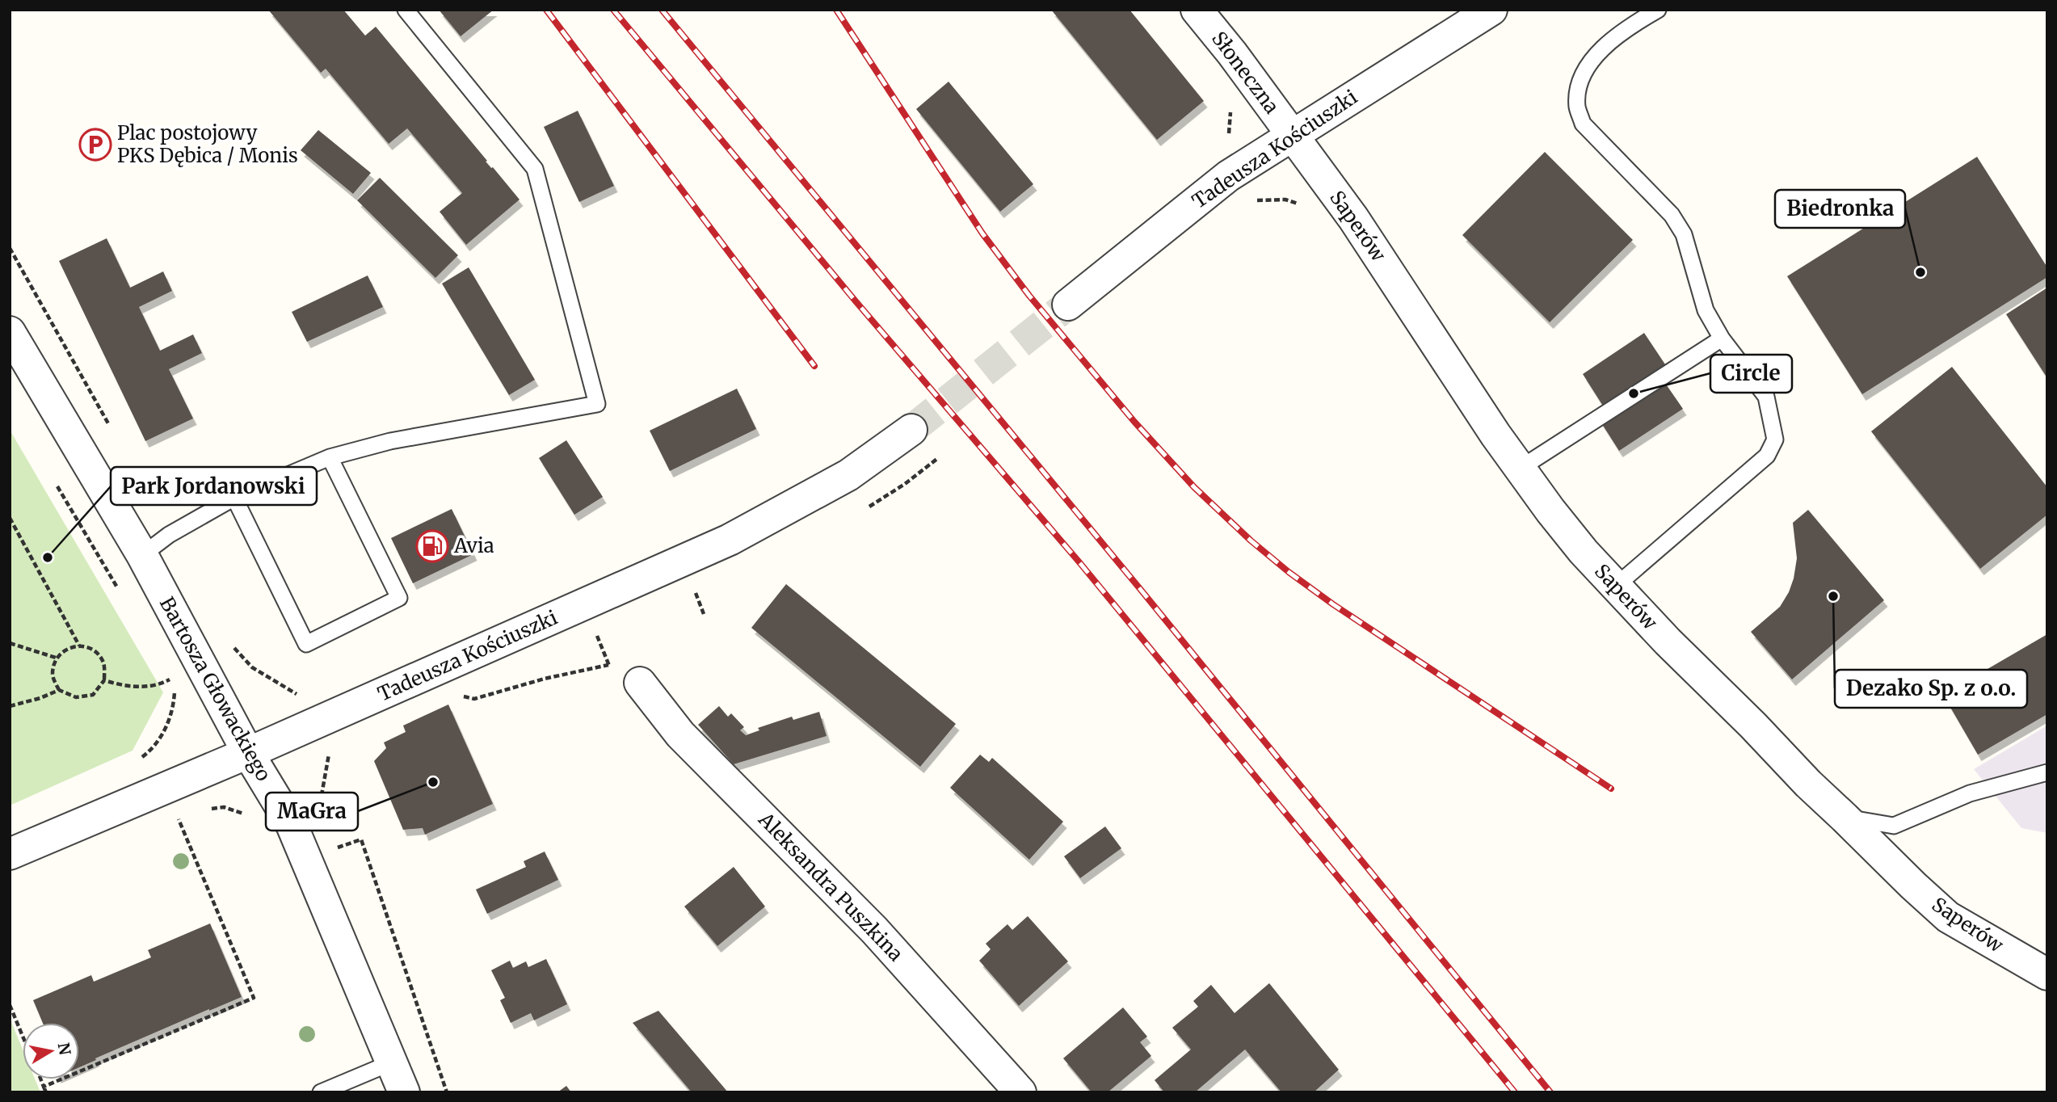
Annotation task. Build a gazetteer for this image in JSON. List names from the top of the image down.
{
  "streets": {
    "street": [
      "Słoneczna",
      "Tadeusza Kościuszki",
      "Saperów",
      "Bartosza Głowackiego",
      "Aleksandra Puszkina"
    ]
  },
  "crossings": [
    ["Słoneczna", "Tadeusza Kościuszki"],
    ["Słoneczna", "Saperów"],
    ["Tadeusza Kościuszki", "Saperów"],
    ["Tadeusza Kościuszki", "Bartosza Głowackiego"]
  ],
  "places": {
    "parking": ["Plac postojowy PKS Dębica / Monis"],
    "other": [
      "Biedronka",
      "Circle",
      "Park Jordanowski",
      "Dezako Sp. z o.o.",
      "MaGra"
    ],
    "fuel station": ["Avia"]
  },
  "north": "right"
}
